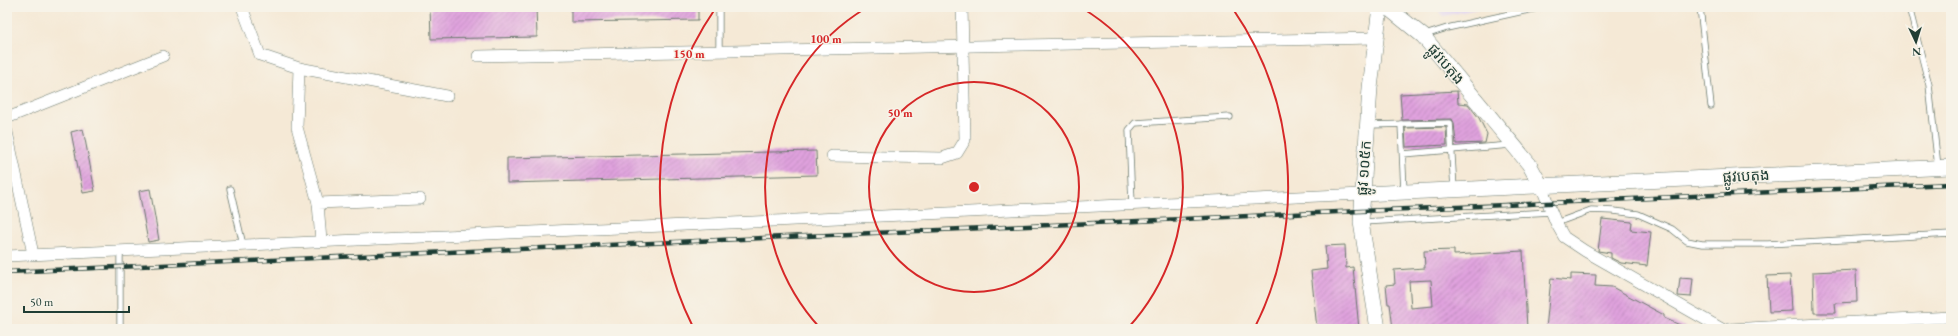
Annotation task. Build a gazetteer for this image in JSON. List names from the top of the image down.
{
  "streets": {
    "main road": ["ផ្លូវបេតុង", "ផ្លូវ ១០៥ក"]
  },
  "crossings": [
    ["ផ្លូវបេតុង", "ផ្លូវ ១០៥ក"]
  ],
  "scale_bar": "50 m",
  "north": "bottom",
  "rings": ["100 m", "150 m", "50 m"]
}
